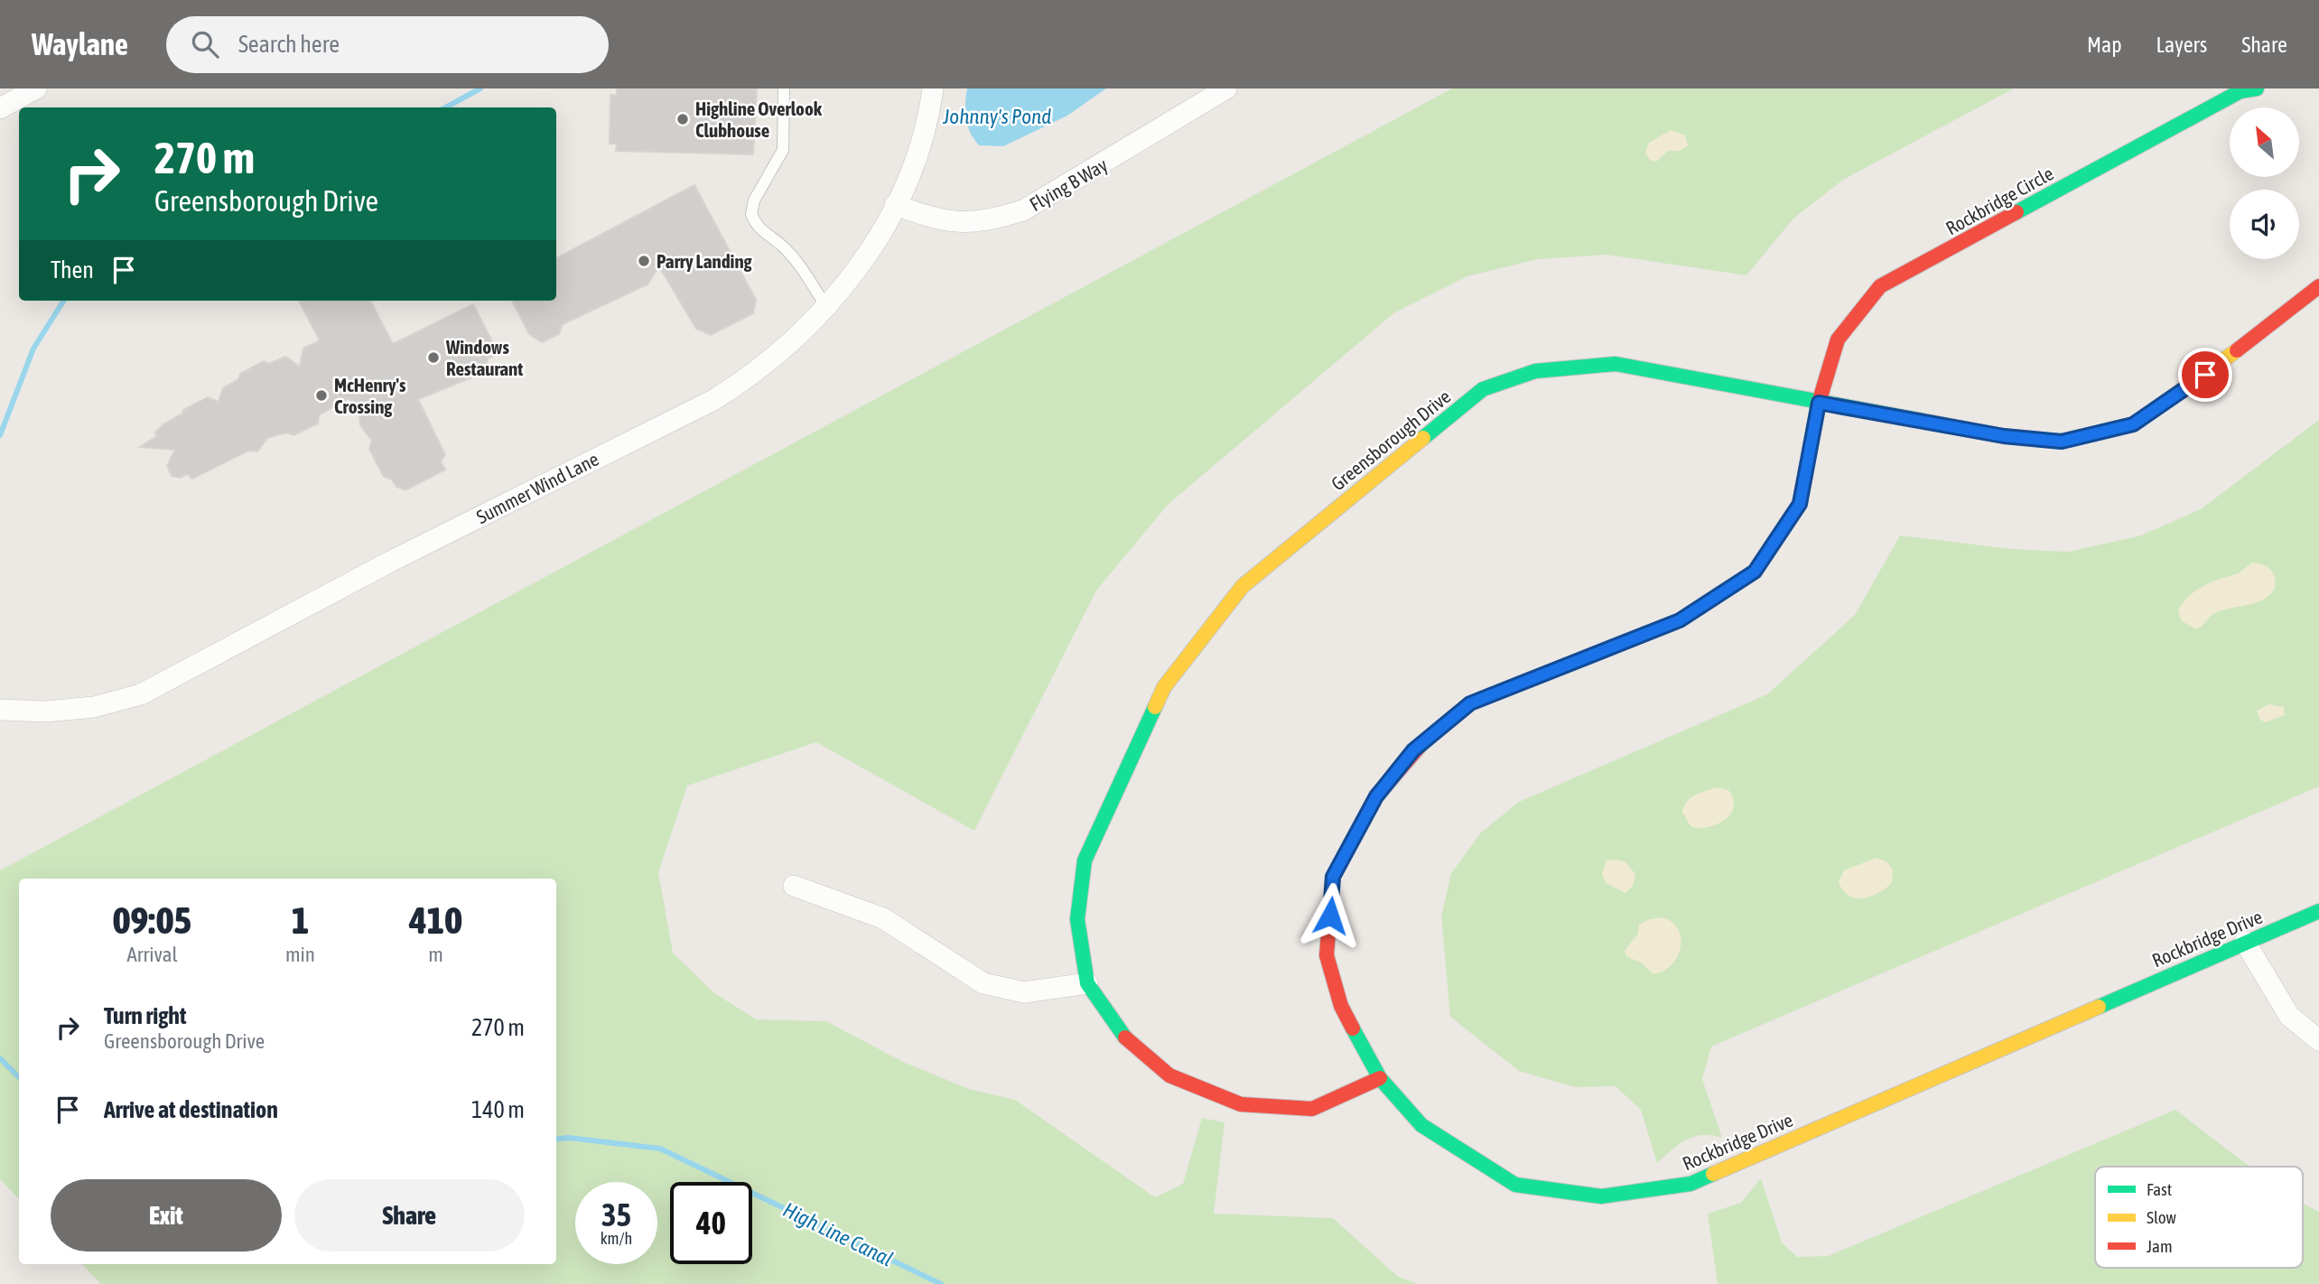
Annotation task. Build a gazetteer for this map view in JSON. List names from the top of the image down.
{
  "streets": {
    "street": [
      "Flying B Way",
      "Rockbridge Circle",
      "Greensborough Drive",
      "Summer Wind Lane",
      "Rockbridge Drive"
    ]
  },
  "crossings": [
    ["Flying B Way", "Summer Wind Lane"],
    ["Rockbridge Circle", "Greensborough Drive"],
    ["Rockbridge Circle", "Rockbridge Drive"],
    ["Greensborough Drive", "Rockbridge Drive"]
  ],
  "water": ["Johnny's Pond", "High Line Canal"],
  "places": [
    "Highline Overlook Clubhouse",
    "Parry Landing",
    "Windows Restaurant",
    "McHenry's Crossing"
  ],
  "legend": ["Fast", "Slow", "Jam"],
  "north": "top left",
  "page": {
    "header": "Waylane",
    "search": "Search here",
    "nav": ["Map", "Layers", "Share"],
    "turn": ["270 m", "Greensborough Drive"],
    "then": "Then",
    "eta": [
      "09:05",
      "Arrival",
      "1",
      "min",
      "410",
      "m"
    ],
    "list": [
      {
        "name": "Turn right",
        "note": "Greensborough Drive",
        "value": "270 m"
      },
      {
        "name": "Arrive at destination",
        "value": "140 m"
      }
    ],
    "buttons": ["Exit", "Share"],
    "speed": "35 km/h",
    "limit": "40"
  }
}
